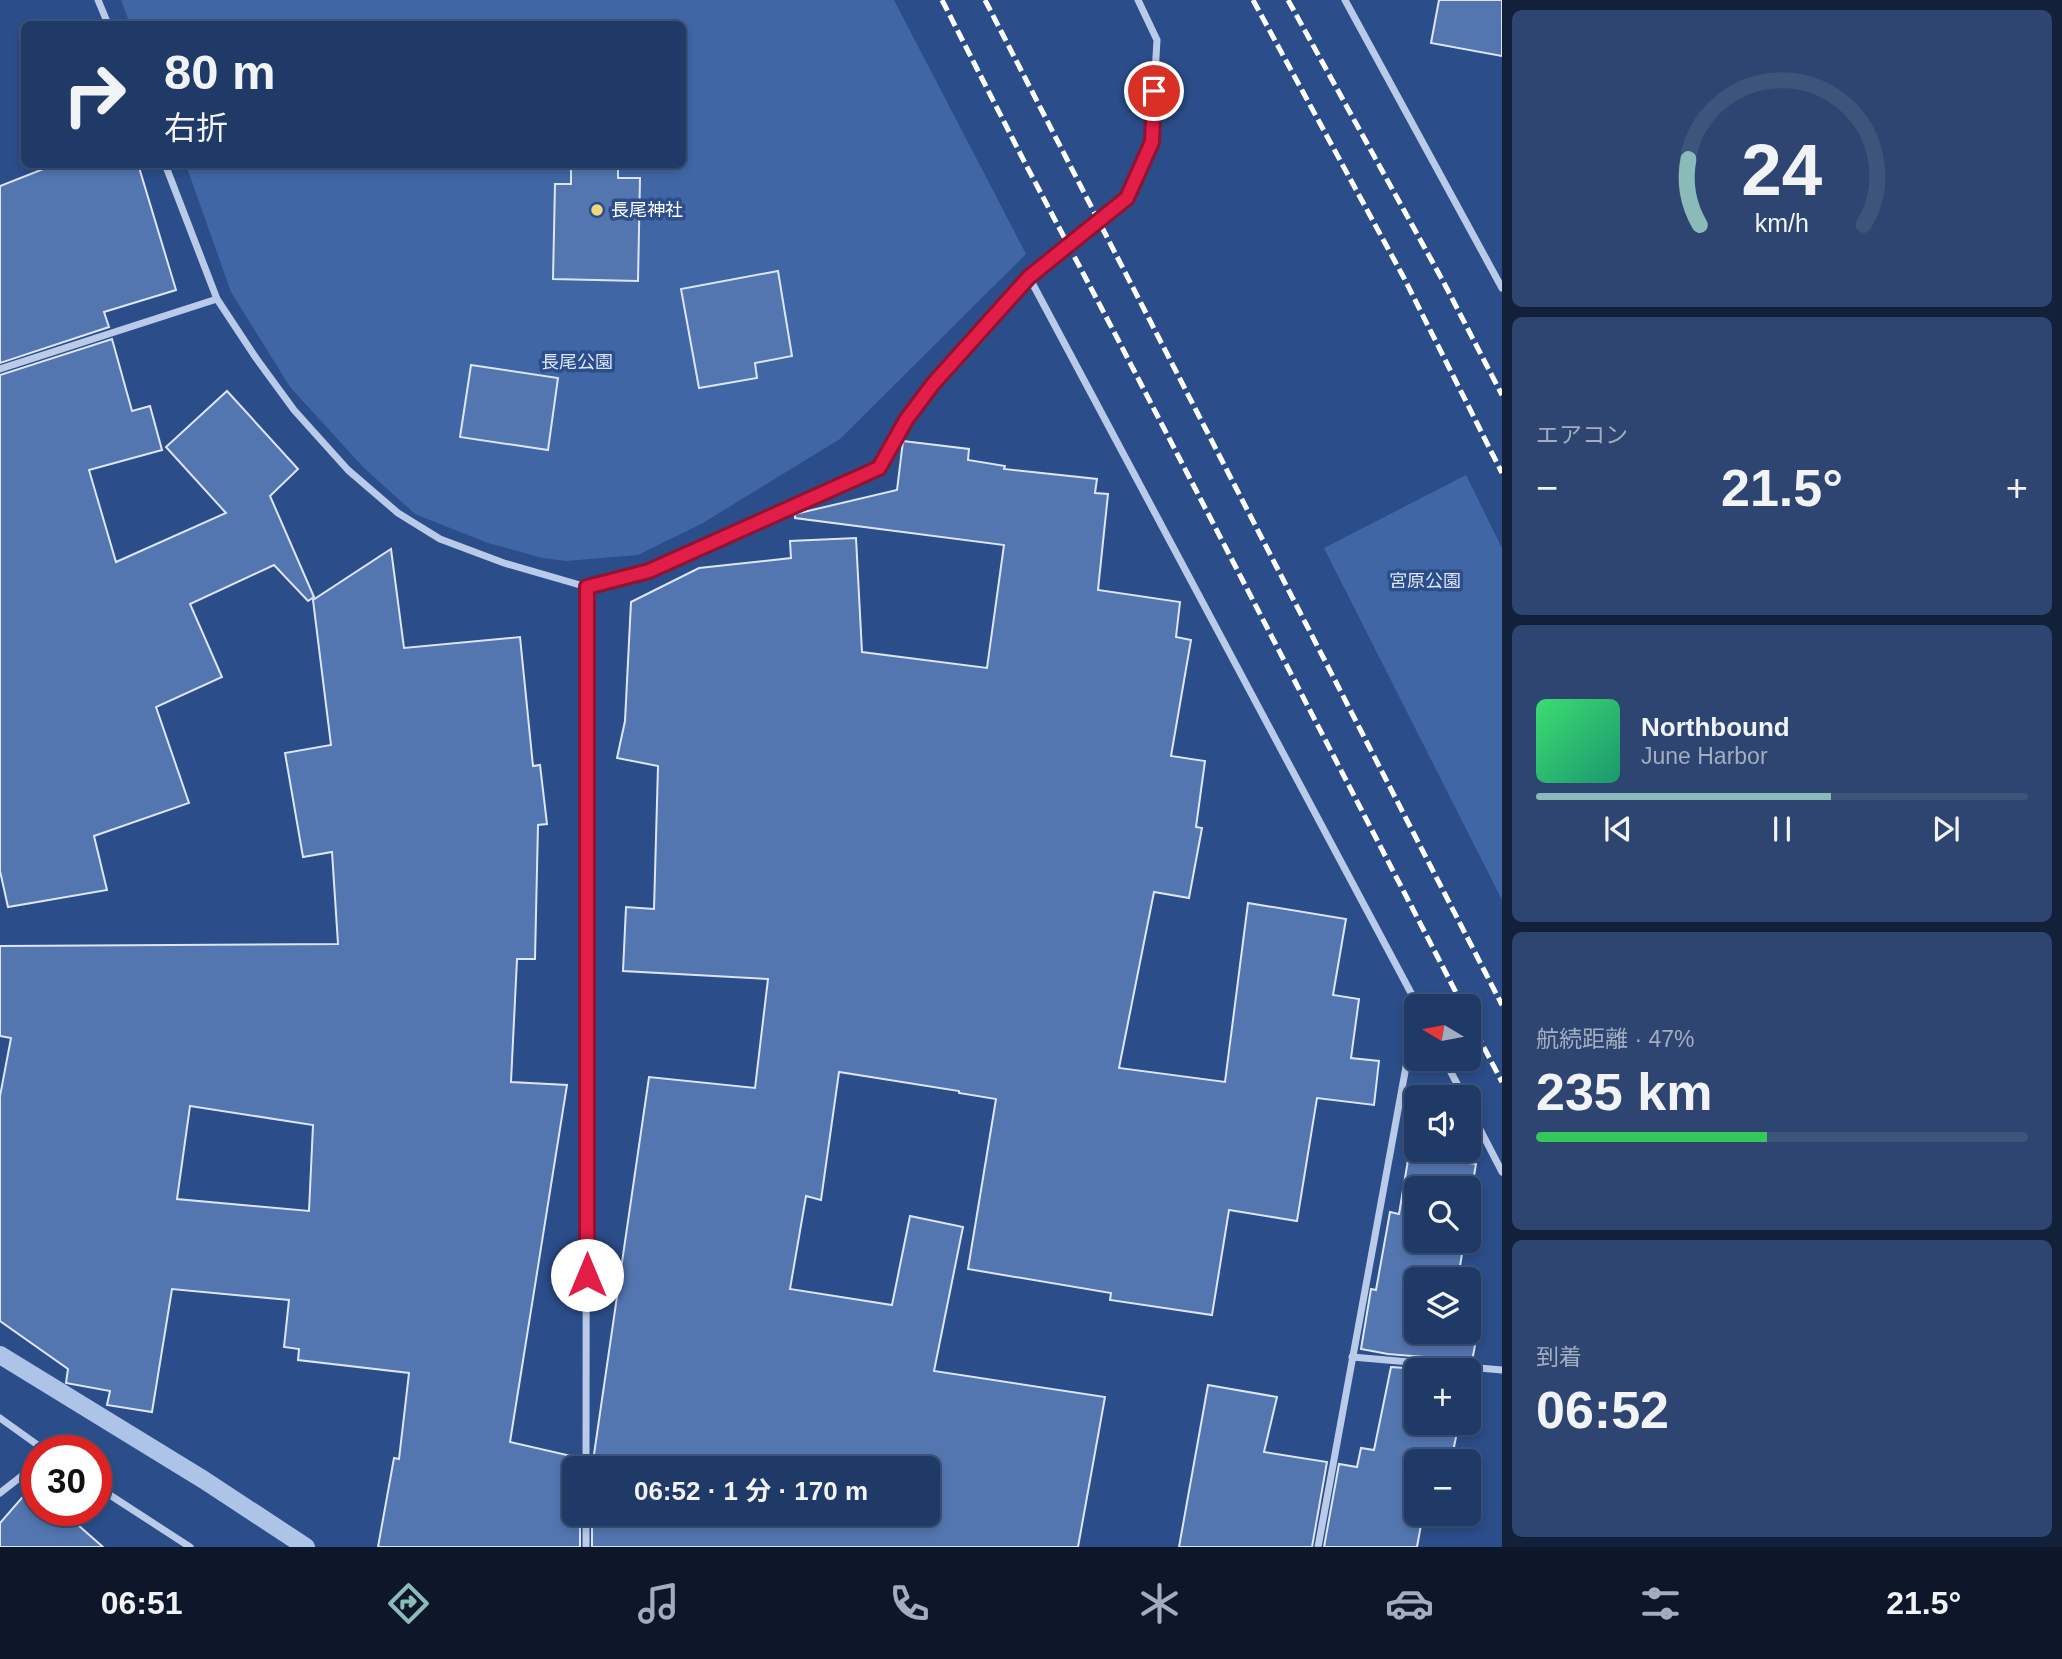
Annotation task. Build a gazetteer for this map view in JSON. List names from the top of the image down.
{
  "parks": ["長尾公園", "宮原公園"],
  "places": ["長尾神社"],
  "north": "left",
  "page": {
    "turn": ["80 m", "右折"],
    "tile": [
      "エアコン",
      ["航続距離 · 47%", "235 km"],
      ["到着", "06:52"]
    ],
    "heat": ["−", "21.5°", "+"],
    "song": ["Northbound", "June Harbor"],
    "map_buttons": ["+", "−"],
    "limit": "30",
    "trip": "06:52 · 1 分 · 170 m",
    "tabs": ["06:51", "21.5°"],
    "gauge": ["24", "km/h"]
  }
}
